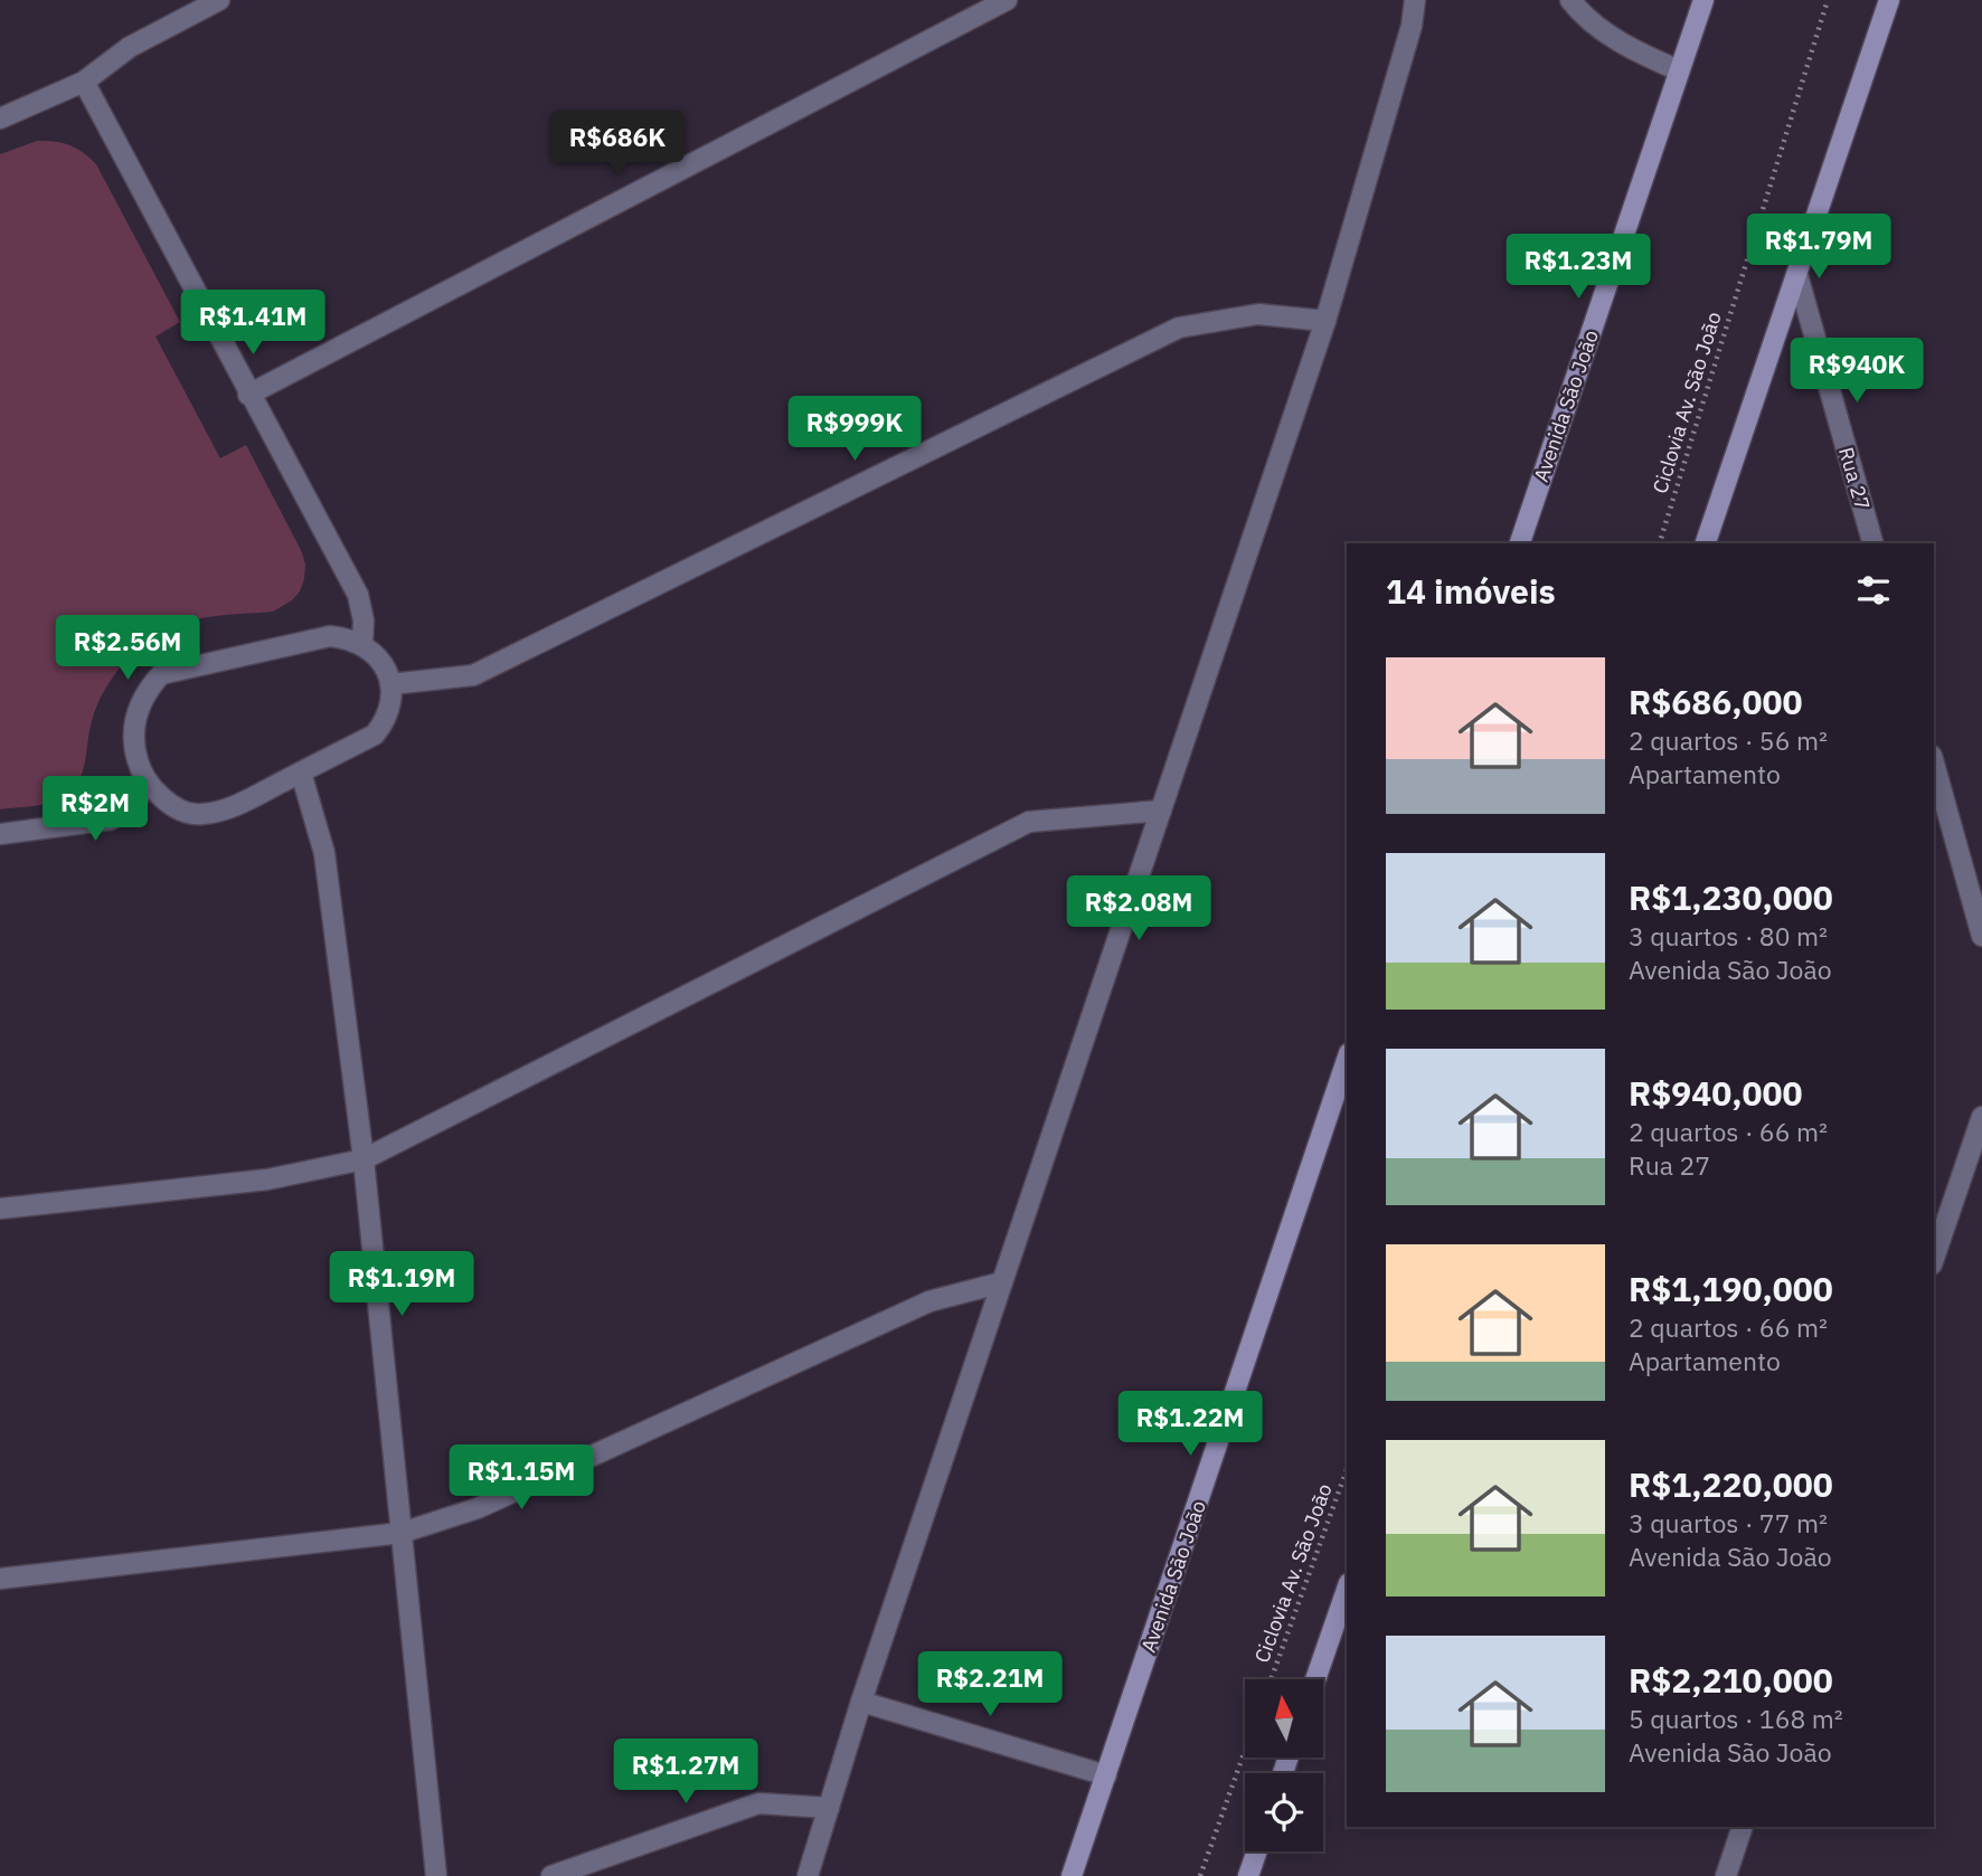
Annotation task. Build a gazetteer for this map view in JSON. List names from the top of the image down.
{
  "streets": {
    "street": ["Avenida São João", "Rua 27"],
    "path": ["Ciclovia Av. São João"]
  },
  "north": "top",
  "page": {
    "price": [
      "R$686K",
      "R$1.79M",
      "R$1.23M",
      "R$1.41M",
      "R$940K",
      "R$999K",
      "R$2.56M",
      "R$2M",
      "R$2.08M",
      "R$1.19M",
      "R$1.22M",
      "R$1.15M",
      "R$2.21M",
      "R$1.27M"
    ],
    "heading": "14 imóveis",
    "list": [
      {
        "name": "R$686,000",
        "note": "2 quartos · 56 m² · Apartamento"
      },
      {
        "name": "R$1,230,000",
        "note": "3 quartos · 80 m² · Avenida São João"
      },
      {
        "name": "R$940,000",
        "note": "2 quartos · 66 m² · Rua 27"
      },
      {
        "name": "R$1,190,000",
        "note": "2 quartos · 66 m² · Apartamento"
      },
      {
        "name": "R$1,220,000",
        "note": "3 quartos · 77 m² · Avenida São João"
      },
      {
        "name": "R$2,210,000",
        "note": "5 quartos · 168 m² · Avenida São João"
      }
    ]
  }
}
